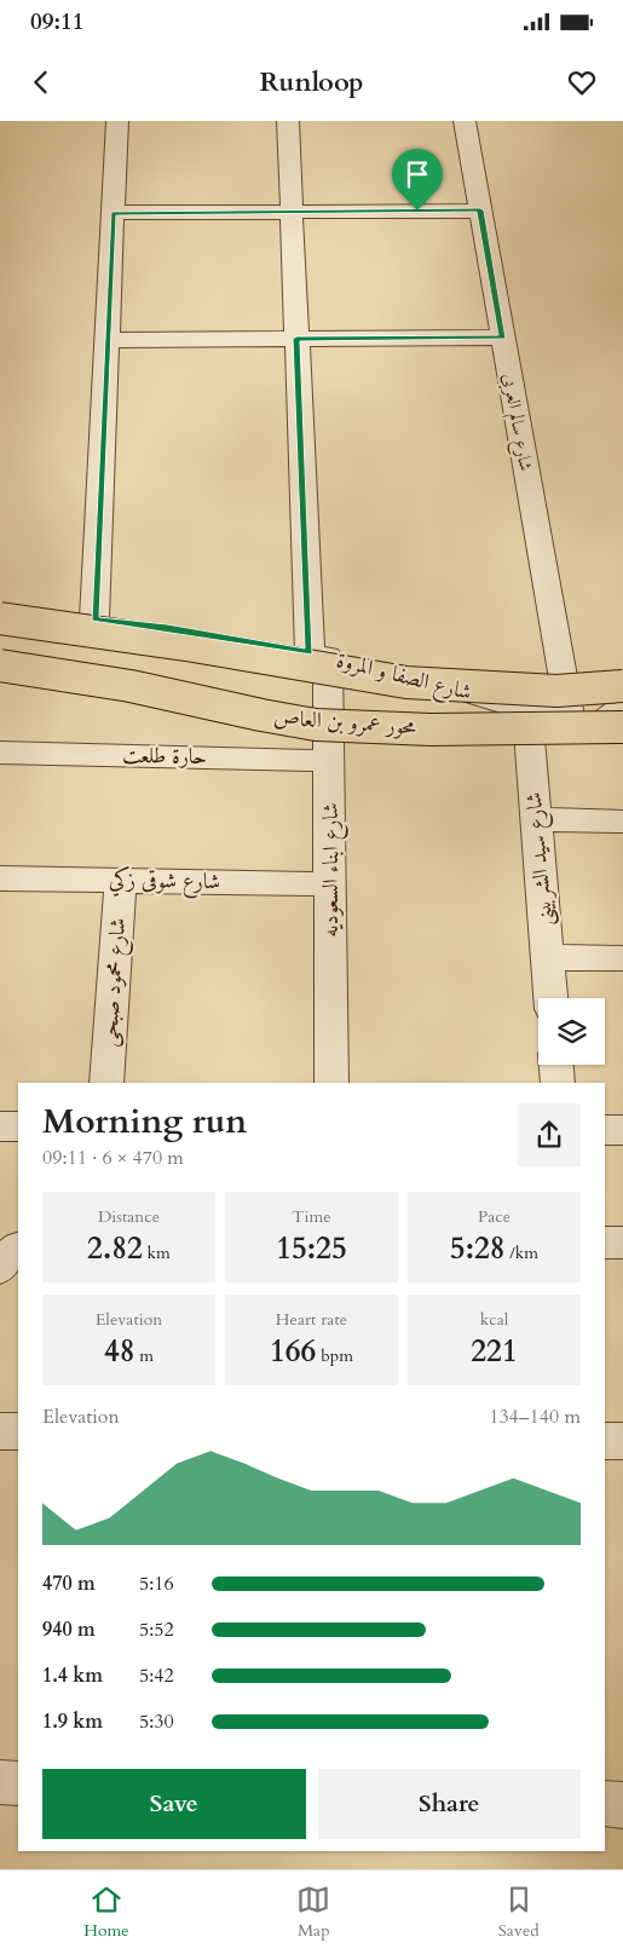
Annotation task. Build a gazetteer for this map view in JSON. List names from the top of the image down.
{
  "streets": {
    "main road": ["محور عمرو بن العاص"],
    "street": [
      "شارع سالم العربى",
      "شارع الصفا و المروة",
      "حارة طلعت",
      "شارع سيد الشربينى",
      "شارع ابناء السعوديه",
      "شارع شوقى زكي",
      "شارع محمود صبحى"
    ]
  },
  "crossings": [
    ["شارع سالم العربى", "شارع الصفا و المروة"],
    ["شارع الصفا و المروة", "شارع سيد الشربينى"],
    ["شارع الصفا و المروة", "شارع ابناء السعوديه"],
    ["حارة طلعت", "شارع ابناء السعوديه"],
    ["شارع ابناء السعوديه", "شارع شوقى زكي"],
    ["شارع شوقى زكي", "شارع محمود صبحى"]
  ],
  "page": {
    "status": "09:11",
    "header": "Runloop",
    "heading": ["Morning run", "09:11 · 6 × 470 m"],
    "stats": [
      ["Distance", "2.82 km"],
      ["Time", "15:25"],
      ["Pace", "5:28 /km"],
      ["Elevation", "48 m"],
      ["Heart rate", "166 bpm"],
      ["kcal", "221"]
    ],
    "chart": ["Elevation", "134–140 m"],
    "list": [
      {
        "name": "470 m",
        "note": "5:16"
      },
      {
        "name": "940 m",
        "note": "5:52"
      },
      {
        "name": "1.4 km",
        "note": "5:42"
      },
      {
        "name": "1.9 km",
        "note": "5:30"
      }
    ],
    "buttons": ["Save", "Share"],
    "tabs": ["Home", "Map", "Saved"]
  }
}
